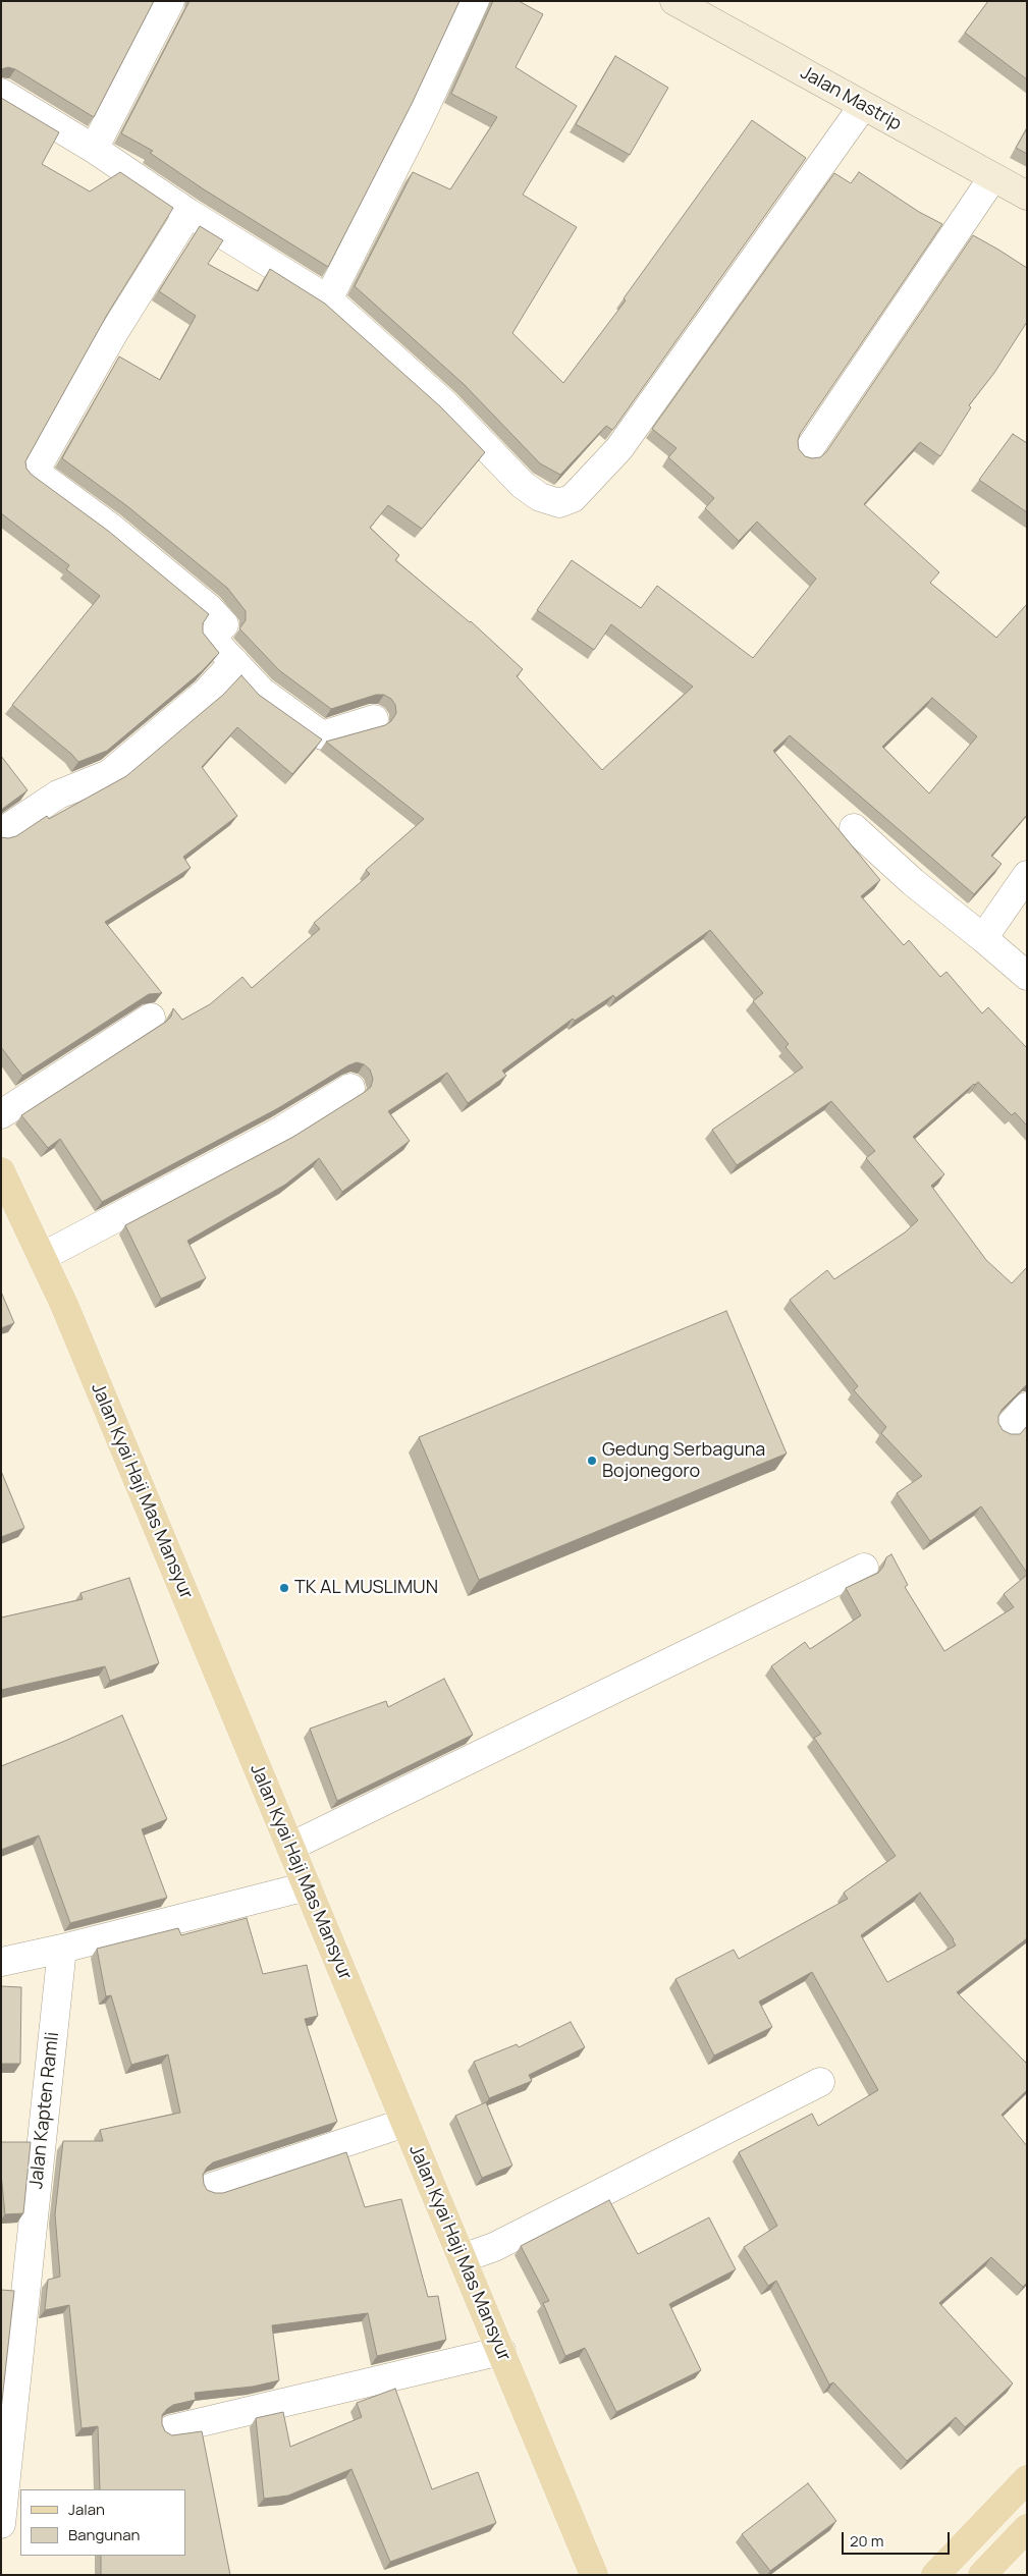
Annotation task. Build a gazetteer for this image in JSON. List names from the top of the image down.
{
  "streets": {
    "main road": ["Jalan Mastrip", "Jalan Kyai Haji Mas Mansyur"],
    "street": ["Jalan Kapten Ramli"]
  },
  "places": ["Gedung Serbaguna Bojonegoro", "TK AL MUSLIMUN"],
  "legend": ["Jalan", "Bangunan"],
  "scale_bar": "20 m"
}
